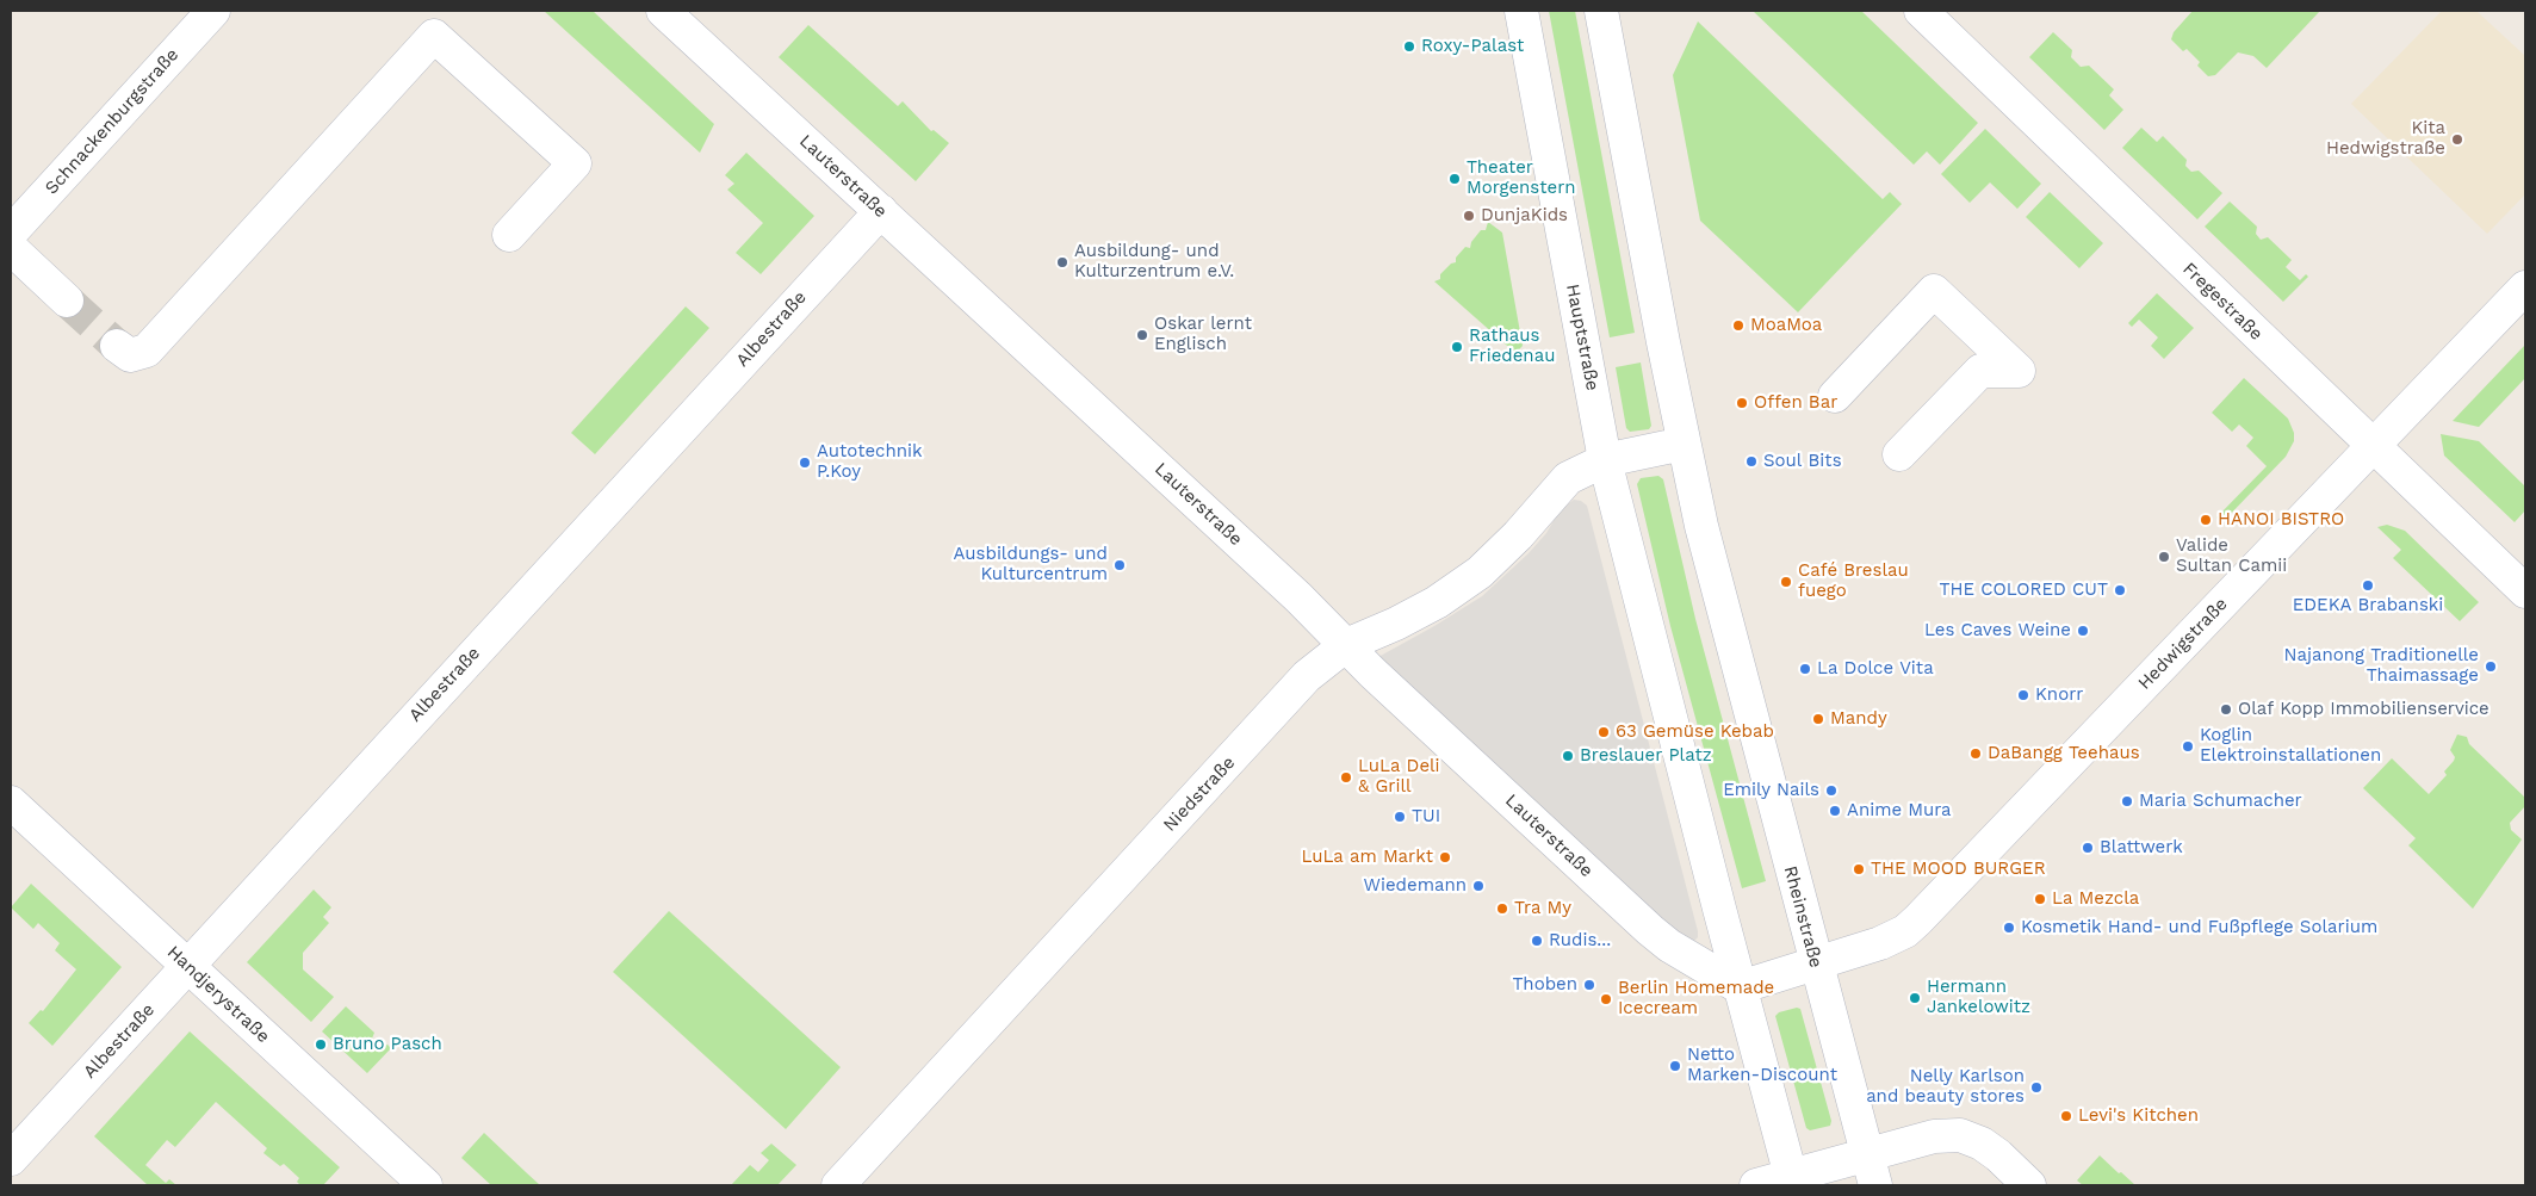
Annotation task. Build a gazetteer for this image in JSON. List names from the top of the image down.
{
  "streets": {
    "street": [
      "Schnackenburgstraße",
      "Lauterstraße",
      "Fregestraße",
      "Albestraße",
      "Hauptstraße",
      "Hedwigstraße",
      "Niedstraße",
      "Rheinstraße",
      "Handjerystraße"
    ]
  },
  "crossings": [
    ["Lauterstraße", "Albestraße"],
    ["Lauterstraße", "Hauptstraße"],
    ["Lauterstraße", "Hedwigstraße"],
    ["Lauterstraße", "Niedstraße"],
    ["Fregestraße", "Hedwigstraße"],
    ["Albestraße", "Handjerystraße"],
    ["Hauptstraße", "Hedwigstraße"],
    ["Hauptstraße", "Niedstraße"],
    ["Hedwigstraße", "Rheinstraße"],
    ["Niedstraße", "Rheinstraße"]
  ],
  "places": [
    "Roxy-Palast",
    "Kita Hedwigstraße",
    "Theater Morgenstern",
    "DunjaKids",
    "Ausbildung- und Kulturzentrum e.V.",
    "MoaMoa",
    "Oskar lernt Englisch",
    "Rathaus Friedenau",
    "Offen Bar",
    "Soul Bits",
    "Autotechnik P.Koy",
    "HANOI BISTRO",
    "Valide Sultan Camii",
    "Ausbildungs- und Kulturcentrum",
    "Café Breslau fuego",
    "EDEKA Brabanski",
    "THE COLORED CUT",
    "Les Caves Weine",
    "Najanong Traditionelle Thaimassage",
    "La Dolce Vita",
    "Knorr",
    "Olaf Kopp Immobilienservice",
    "Mandy",
    "63 Gemüse Kebab",
    "Koglin Elektroinstallationen",
    "DaBangg Teehaus",
    "Breslauer Platz",
    "LuLa Deli & Grill",
    "Emily Nails",
    "Maria Schumacher",
    "Anime Mura",
    "TUI",
    "Blattwerk",
    "LuLa am Markt",
    "THE MOOD BURGER",
    "Wiedemann",
    "La Mezcla",
    "Tra My",
    "Kosmetik Hand- und Fußpflege Solarium",
    "Rudis...",
    "Thoben",
    "Hermann Jankelowitz",
    "Berlin Homemade Icecream",
    "Bruno Pasch",
    "Netto Marken-Discount",
    "Nelly Karlson and beauty stores",
    "Levi's Kitchen"
  ]
}
